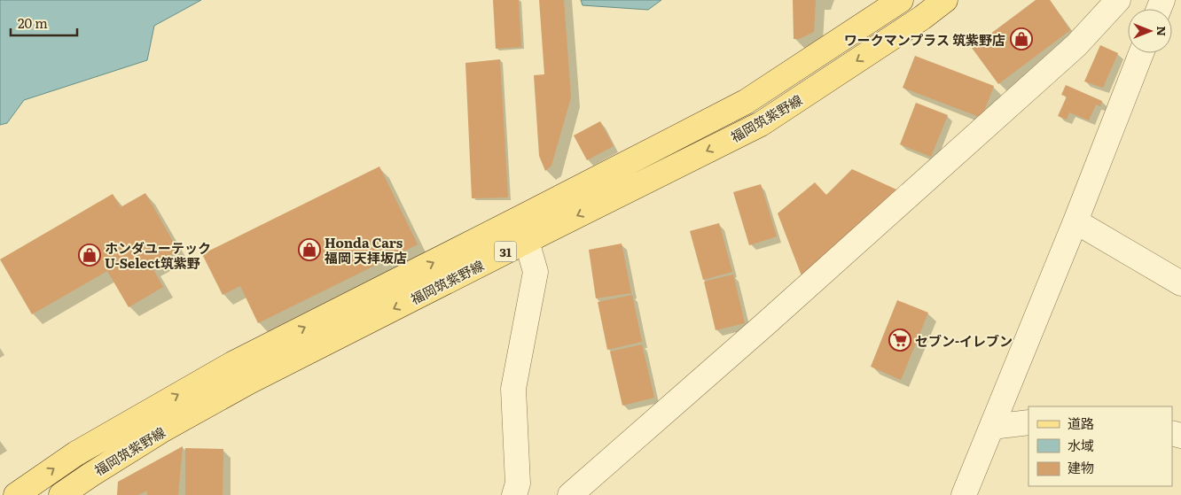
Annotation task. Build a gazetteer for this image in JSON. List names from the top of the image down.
{
  "streets": {
    "main road": ["福岡筑紫野線", "31"]
  },
  "places": {
    "shop": ["ワークマンプラス 筑紫野店", "Honda Cars 福岡 天拝坂店", "ホンダユーテック U-Select筑紫野"],
    "supermarket": ["セブン-イレブン"]
  },
  "legend": ["道路", "水域", "建物"],
  "scale_bar": "20 m",
  "north": "right"
}
